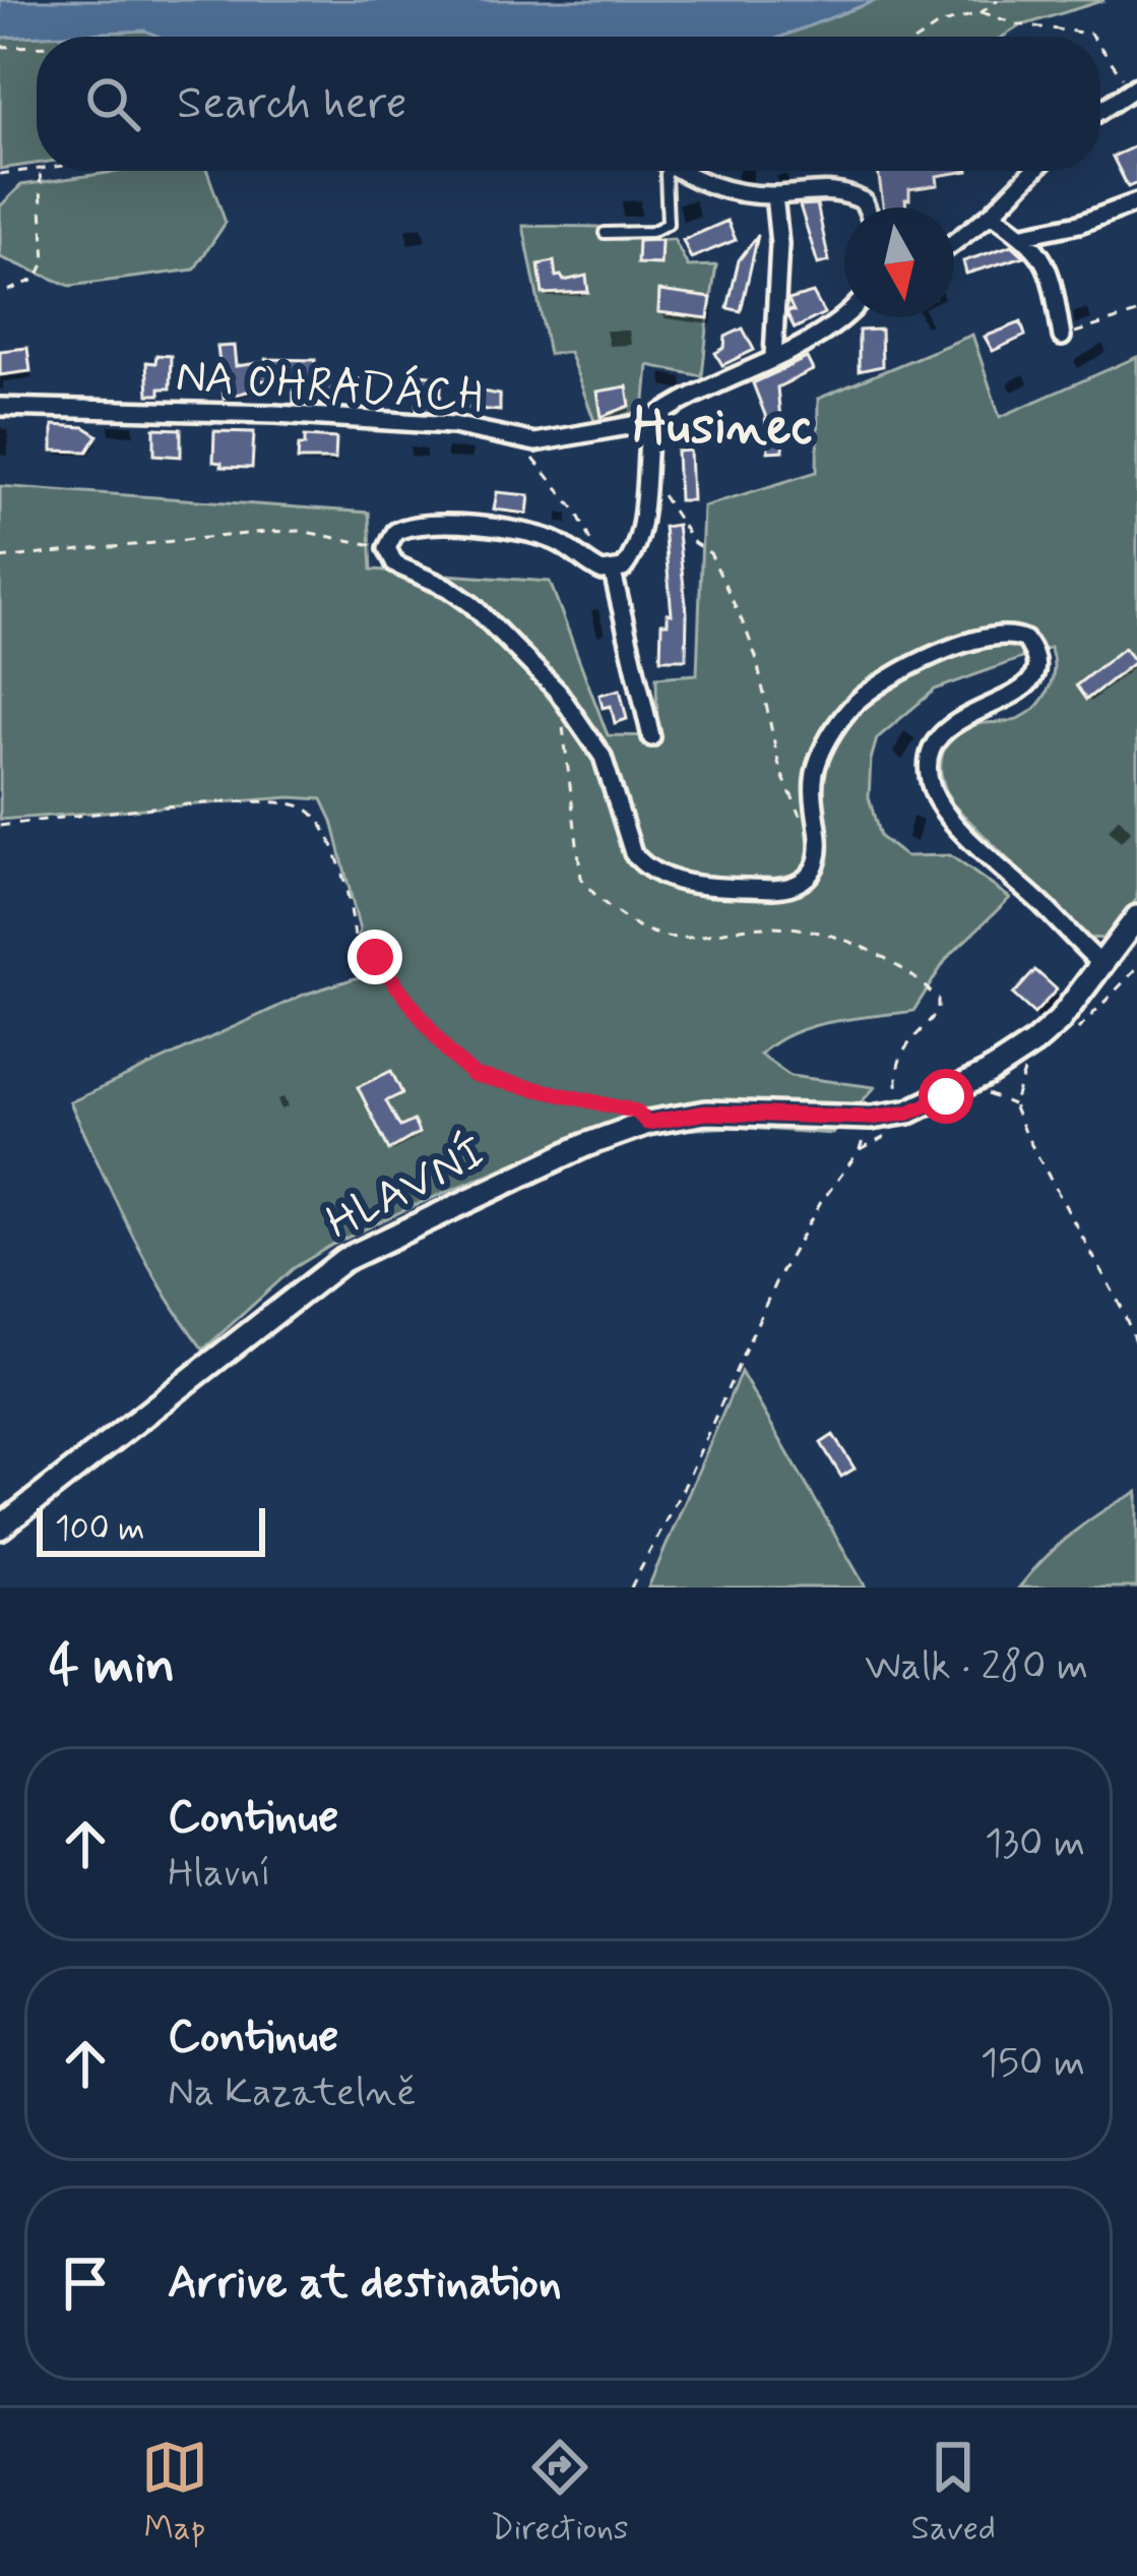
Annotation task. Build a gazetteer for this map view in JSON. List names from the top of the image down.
{
  "streets": {
    "street": ["NA OHRADÁCH", "HLAVNÍ"]
  },
  "districts": ["Husinec"],
  "scale_bar": "100 m",
  "north": "bottom",
  "page": {
    "search": "Search here",
    "scale": "100 m",
    "heading": ["4 min", "Walk · 280 m"],
    "list": [
      ["Continue", "Hlavní", "130 m"],
      ["Continue", "Na Kazatelně", "150 m"],
      "Arrive at destination"
    ],
    "nav": ["Map", "Directions", "Saved"]
  }
}
